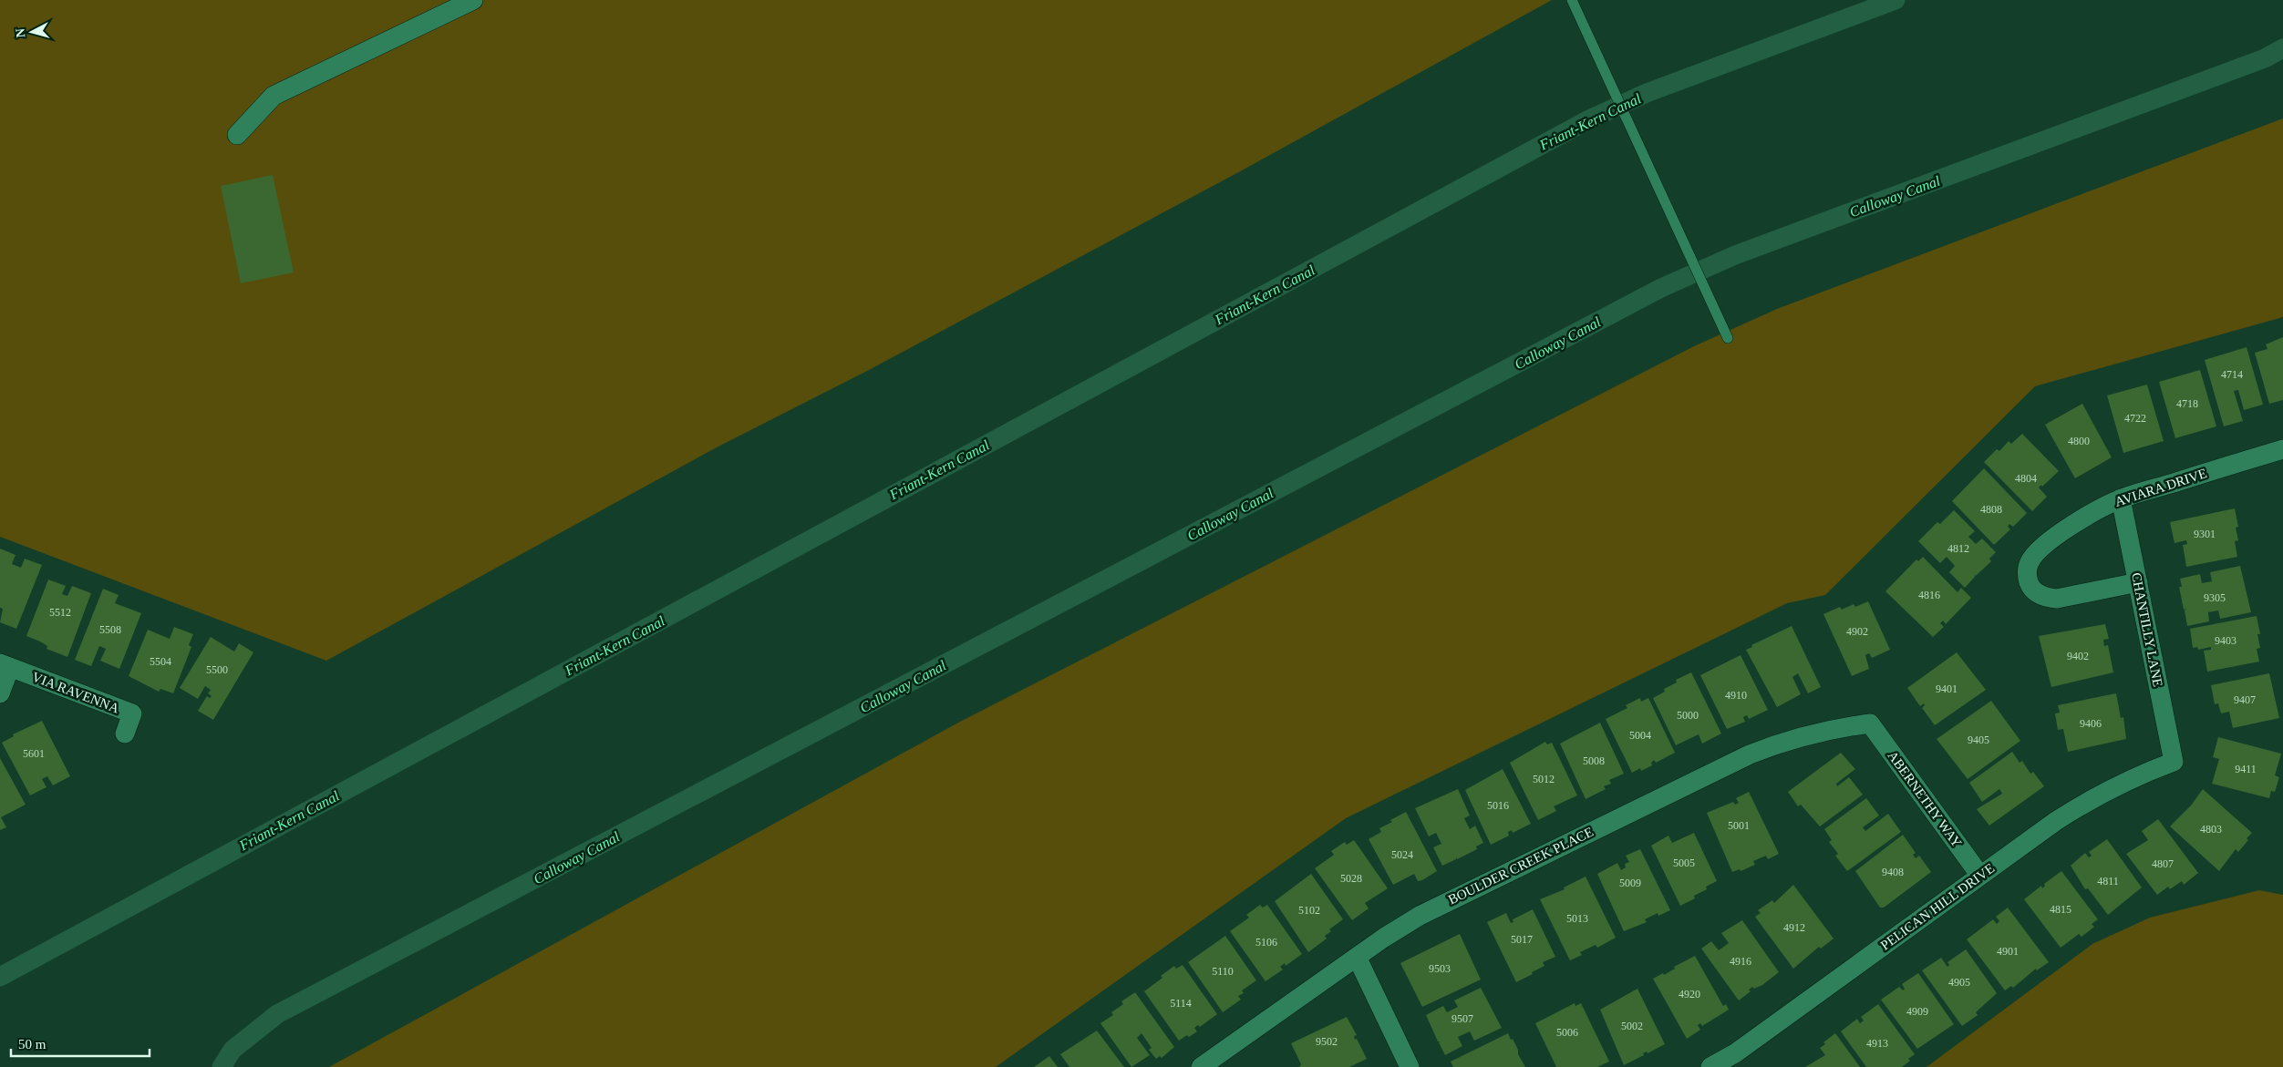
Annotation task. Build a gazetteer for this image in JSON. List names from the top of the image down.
{
  "streets": {
    "street": [
      "AVIARA DRIVE",
      "CHANTILLY LANE",
      "VIA RAVENNA",
      "ABERNETHY WAY",
      "BOULDER CREEK PLACE",
      "PELICAN HILL DRIVE"
    ]
  },
  "crossings": [
    ["AVIARA DRIVE", "CHANTILLY LANE"],
    ["CHANTILLY LANE", "PELICAN HILL DRIVE"],
    ["ABERNETHY WAY", "BOULDER CREEK PLACE"],
    ["ABERNETHY WAY", "PELICAN HILL DRIVE"]
  ],
  "water": ["Friant-Kern Canal", "Calloway Canal"],
  "house_numbers": [
    "4714",
    "4718",
    "4722",
    "4800",
    "4804",
    "4808",
    "9301",
    "4812",
    "4816",
    "9305",
    "5512",
    "5508",
    "4902",
    "9403",
    "9402",
    "5504",
    "5500",
    "9401",
    "4910",
    "9407",
    "5000",
    "9406",
    "5004",
    "9405",
    "5601",
    "5008",
    "9411",
    "5012",
    "5016",
    "5001",
    "4803",
    "5024",
    "5005",
    "4807",
    "9408",
    "5028",
    "4811",
    "5009",
    "4815",
    "5102",
    "5013",
    "4912",
    "5017",
    "5106",
    "4901",
    "4916",
    "9503",
    "5110",
    "4905",
    "4920",
    "5114",
    "4909",
    "9507",
    "5002",
    "5006",
    "9502",
    "4913"
  ],
  "scale_bar": "50 m",
  "north": "left"
}
